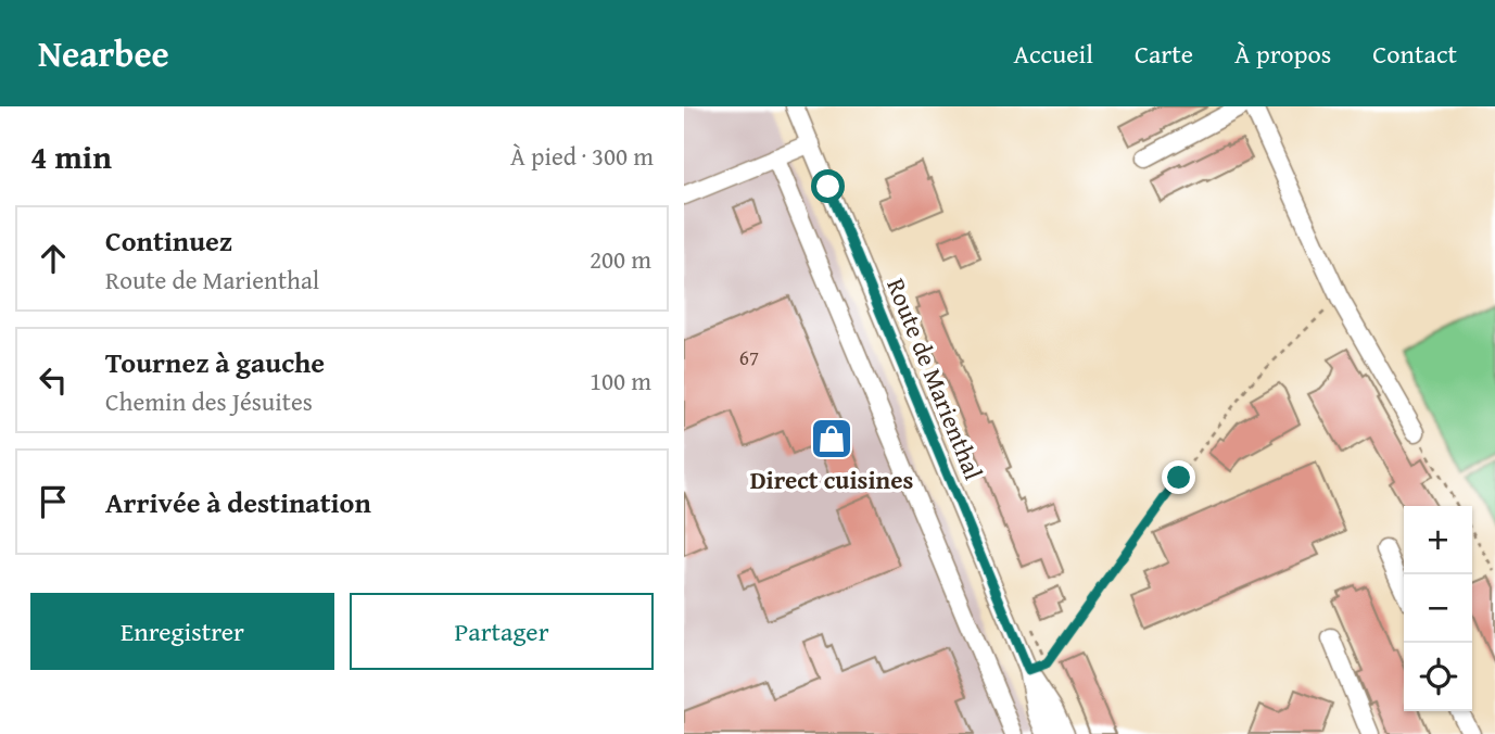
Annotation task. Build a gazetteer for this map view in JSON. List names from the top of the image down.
{
  "streets": {
    "street": ["Route de Marienthal"]
  },
  "places": {
    "shop": ["Direct cuisines"]
  },
  "house_numbers": ["67"],
  "page": {
    "header": "Nearbee",
    "nav": [
      "Accueil",
      "Carte",
      "À propos",
      "Contact"
    ],
    "heading": ["4 min", "À pied · 300 m"],
    "list": [
      ["Continuez", "Route de Marienthal", "200 m"],
      ["Tournez à gauche", "Chemin des Jésuites", "100 m"],
      "Arrivée à destination"
    ],
    "map_buttons": ["+", "−"],
    "buttons": ["Enregistrer", "Partager"]
  }
}
